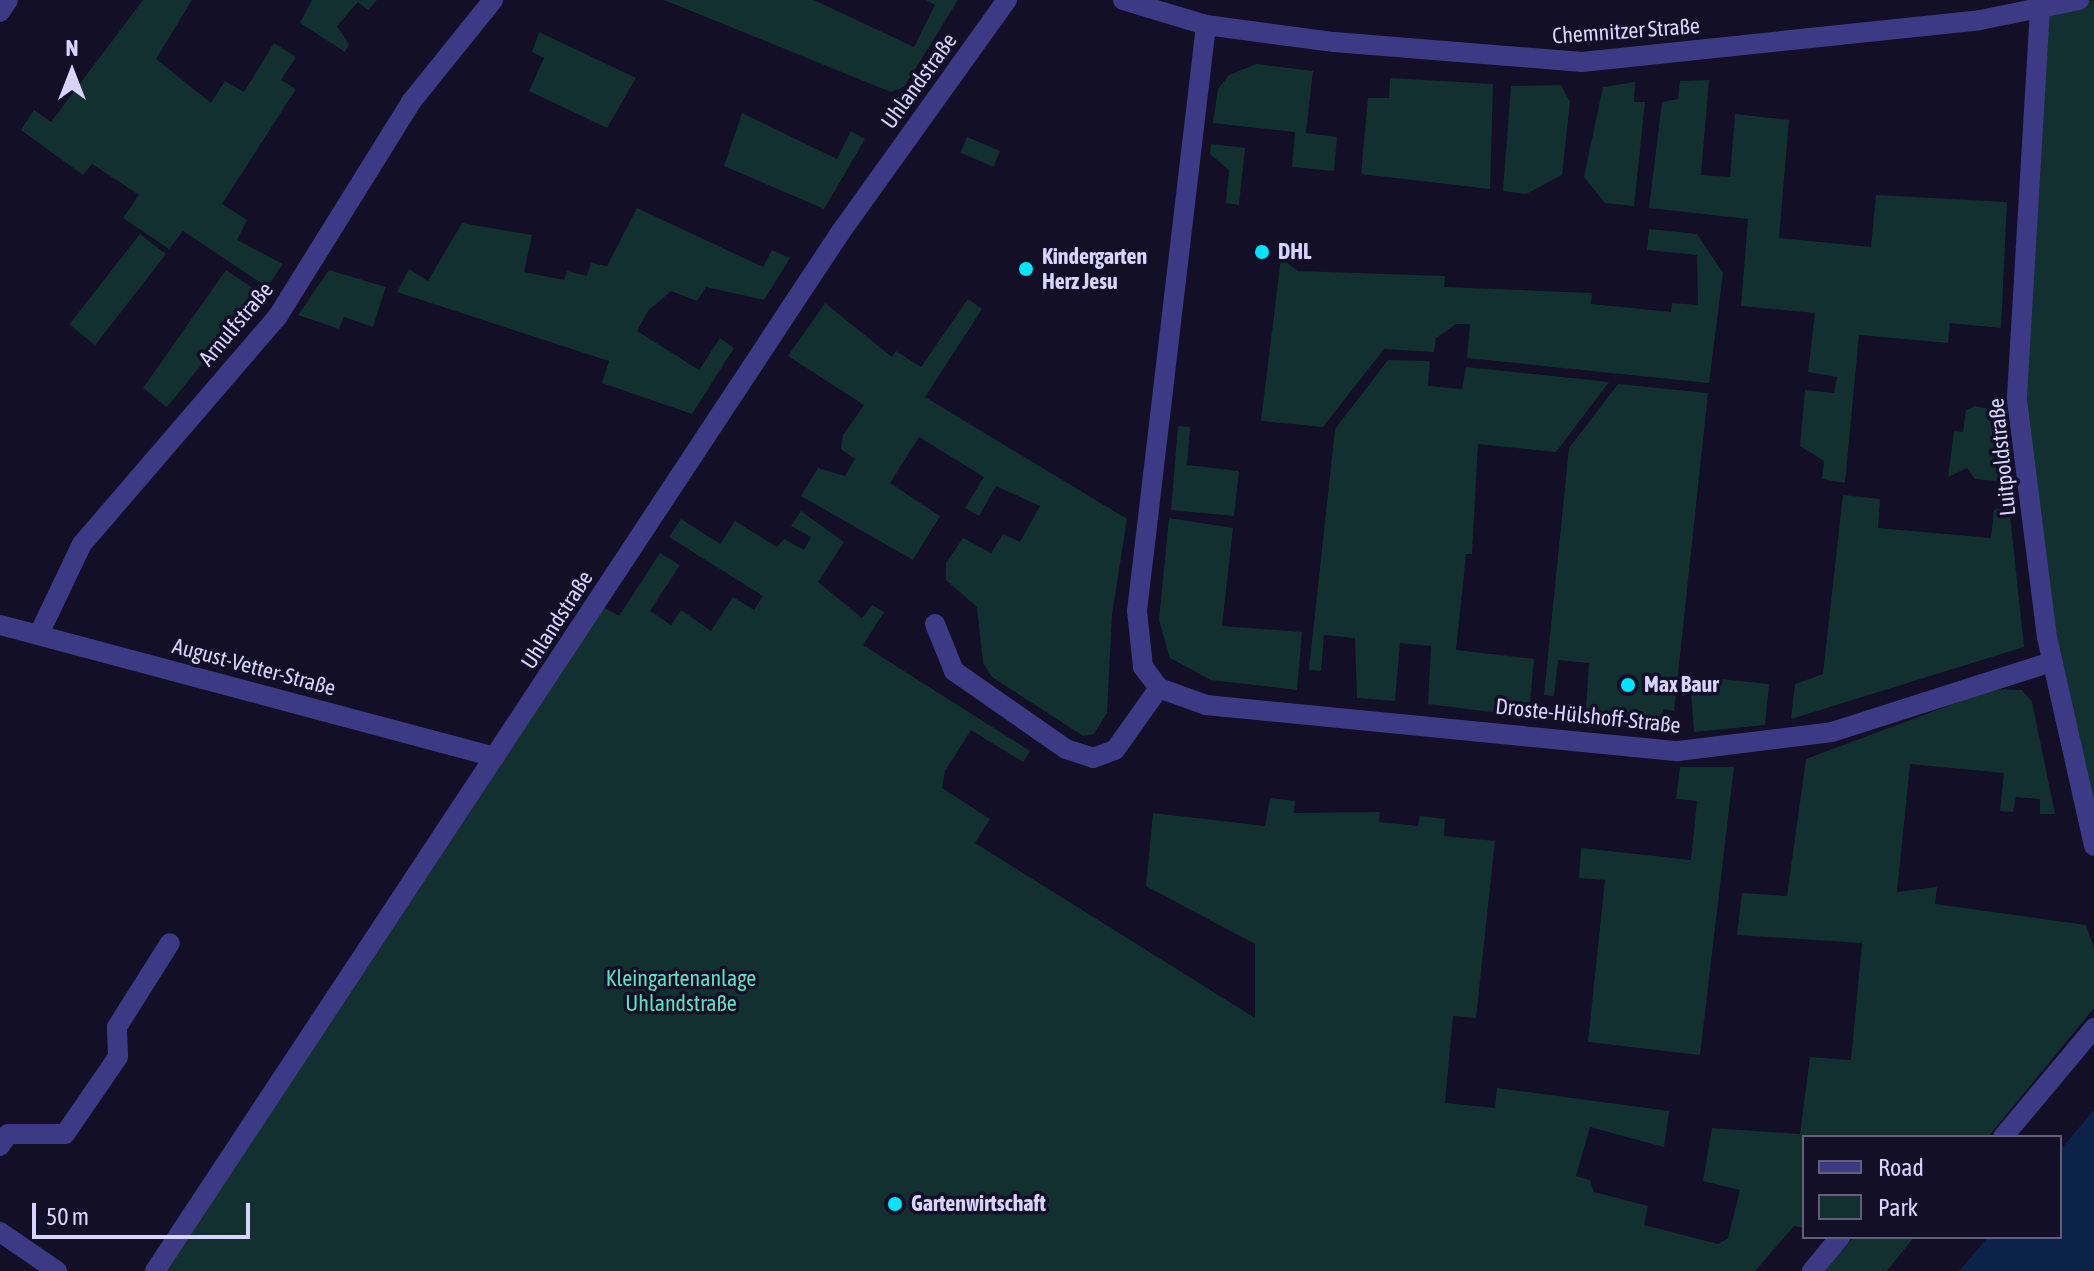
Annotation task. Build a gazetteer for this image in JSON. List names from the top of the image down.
{
  "streets": {
    "street": [
      "Chemnitzer Straße",
      "Uhlandstraße",
      "Arnulfstraße",
      "Luitpoldstraße",
      "August-Vetter-Straße",
      "Droste-Hülshoff-Straße"
    ]
  },
  "crossings": [
    ["Chemnitzer Straße", "Luitpoldstraße"],
    ["Uhlandstraße", "August-Vetter-Straße"],
    ["Arnulfstraße", "August-Vetter-Straße"],
    ["Luitpoldstraße", "Droste-Hülshoff-Straße"]
  ],
  "parks": ["Kleingartenanlage Uhlandstraße"],
  "places": [
    "DHL",
    "Kindergarten Herz Jesu",
    "Max Baur",
    "Gartenwirtschaft"
  ],
  "legend": ["Road", "Park"],
  "scale_bar": "50 m",
  "north": "top"
}
